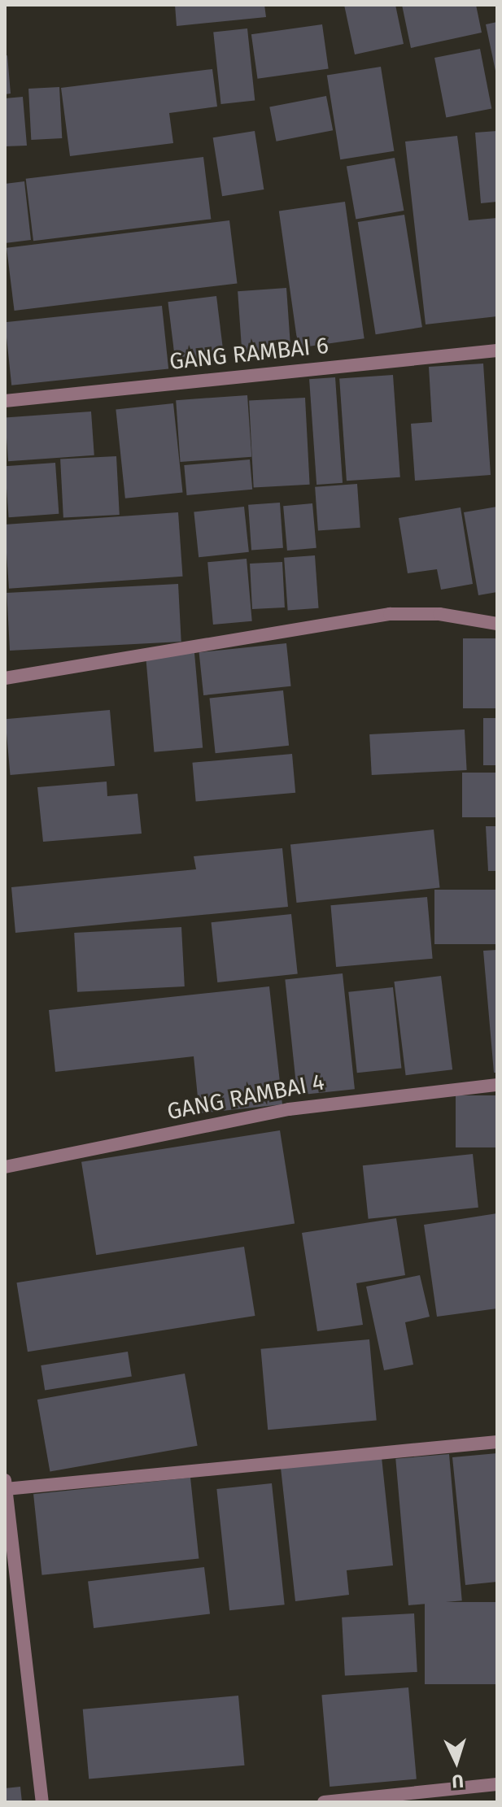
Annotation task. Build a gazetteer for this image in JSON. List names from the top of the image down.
{
  "streets": {
    "street": ["GANG RAMBAI 6", "GANG RAMBAI 4"]
  },
  "north": "bottom"
}
